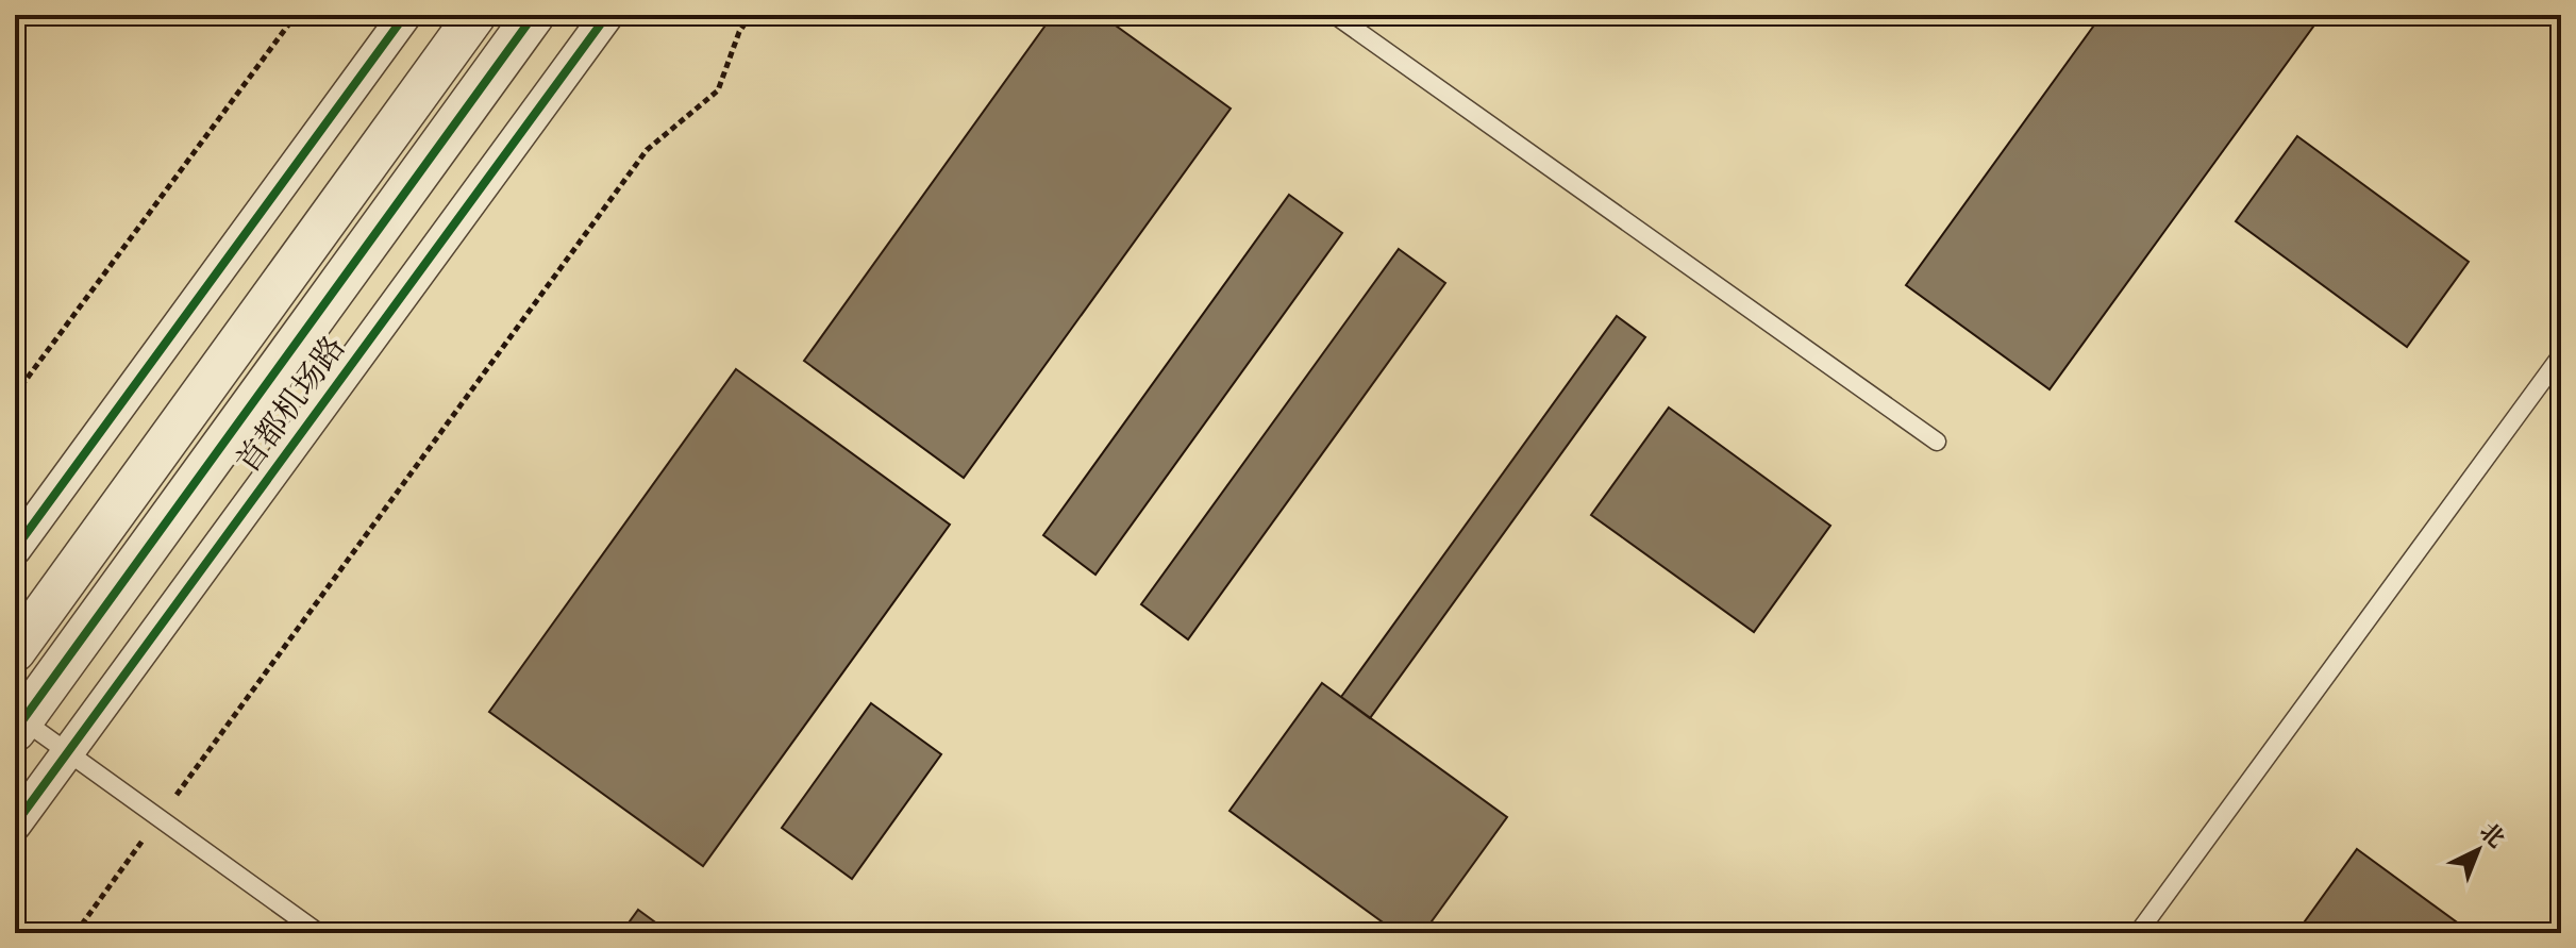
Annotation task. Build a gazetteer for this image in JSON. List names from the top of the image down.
{
  "streets": {
    "street": ["首都机场路"]
  },
  "north": "top right"
}
